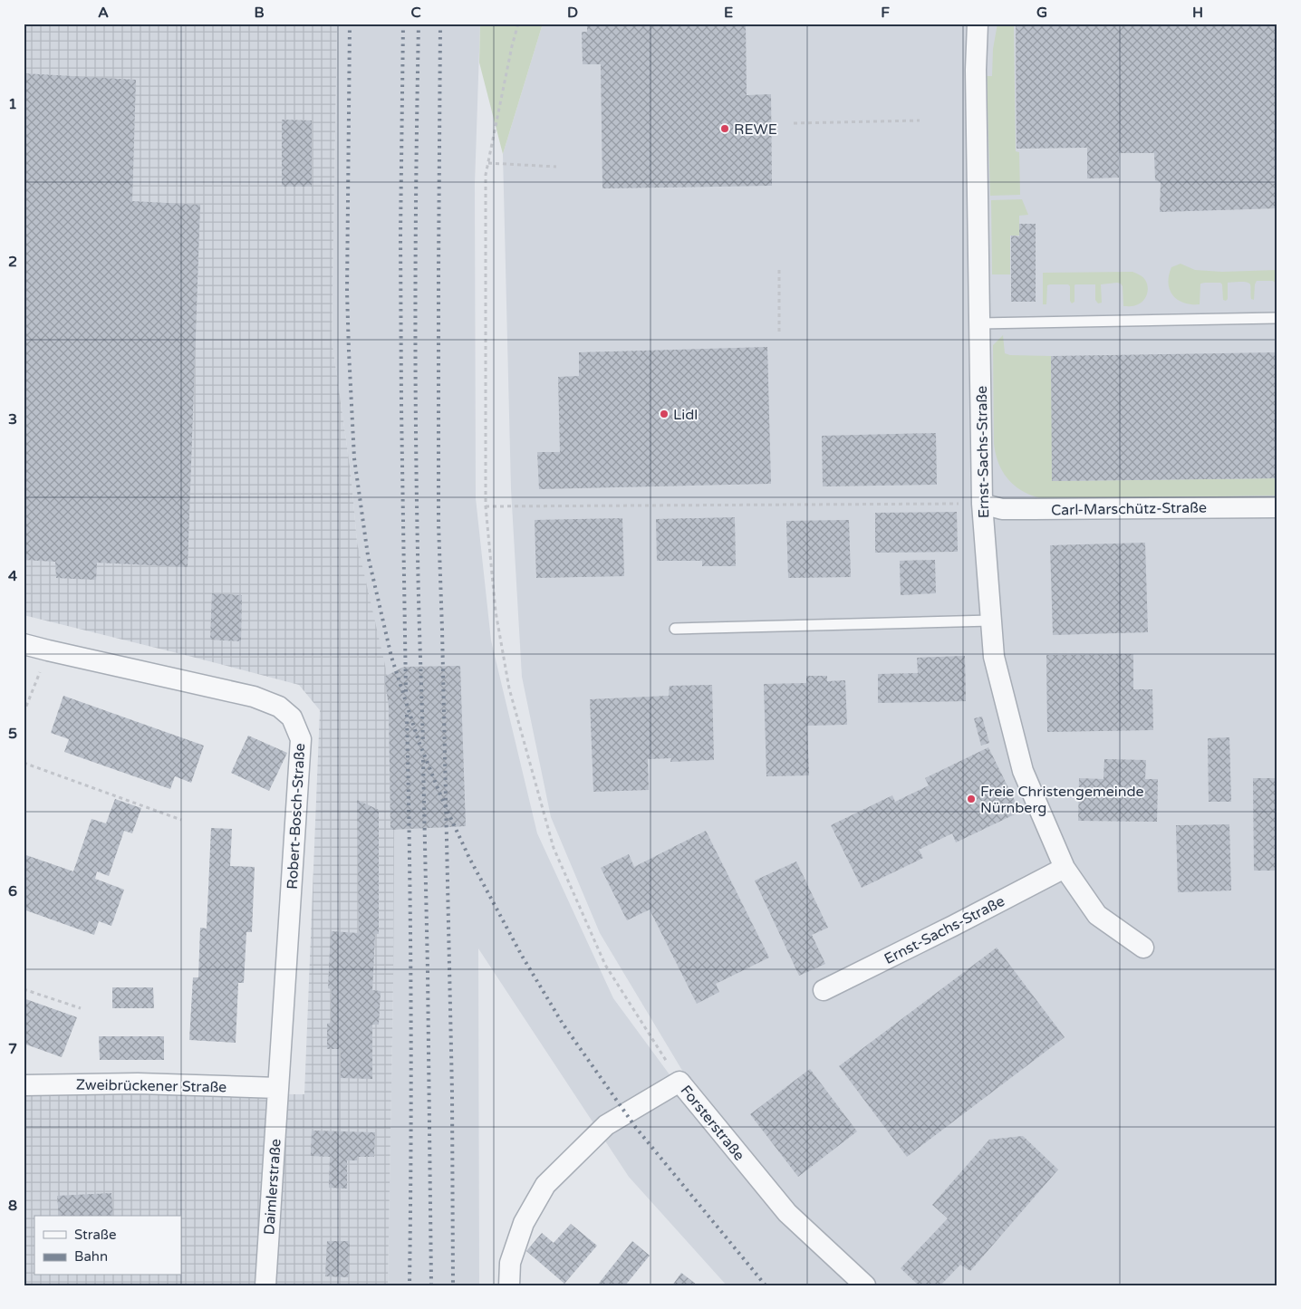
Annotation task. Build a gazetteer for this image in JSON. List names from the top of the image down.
{
  "streets": {
    "street": [
      "Ernst-Sachs-Straße",
      "Carl-Marschütz-Straße",
      "Robert-Bosch-Straße",
      "Zweibrückener Straße",
      "Forsterstraße",
      "Daimlerstraße"
    ]
  },
  "crossings": [
    ["Ernst-Sachs-Straße", "Carl-Marschütz-Straße"],
    ["Robert-Bosch-Straße", "Zweibrückener Straße"],
    ["Robert-Bosch-Straße", "Daimlerstraße"],
    ["Zweibrückener Straße", "Daimlerstraße"]
  ],
  "places": ["REWE", "Lidl", "Freie Christengemeinde Nürnberg"],
  "legend": ["Straße", "Bahn"],
  "grid": {
    "columns": [
      "A",
      "B",
      "C",
      "D",
      "E",
      "F",
      "G",
      "H"
    ],
    "rows": [
      "1",
      "2",
      "3",
      "4",
      "5",
      "6",
      "7",
      "8"
    ]
  }
}
